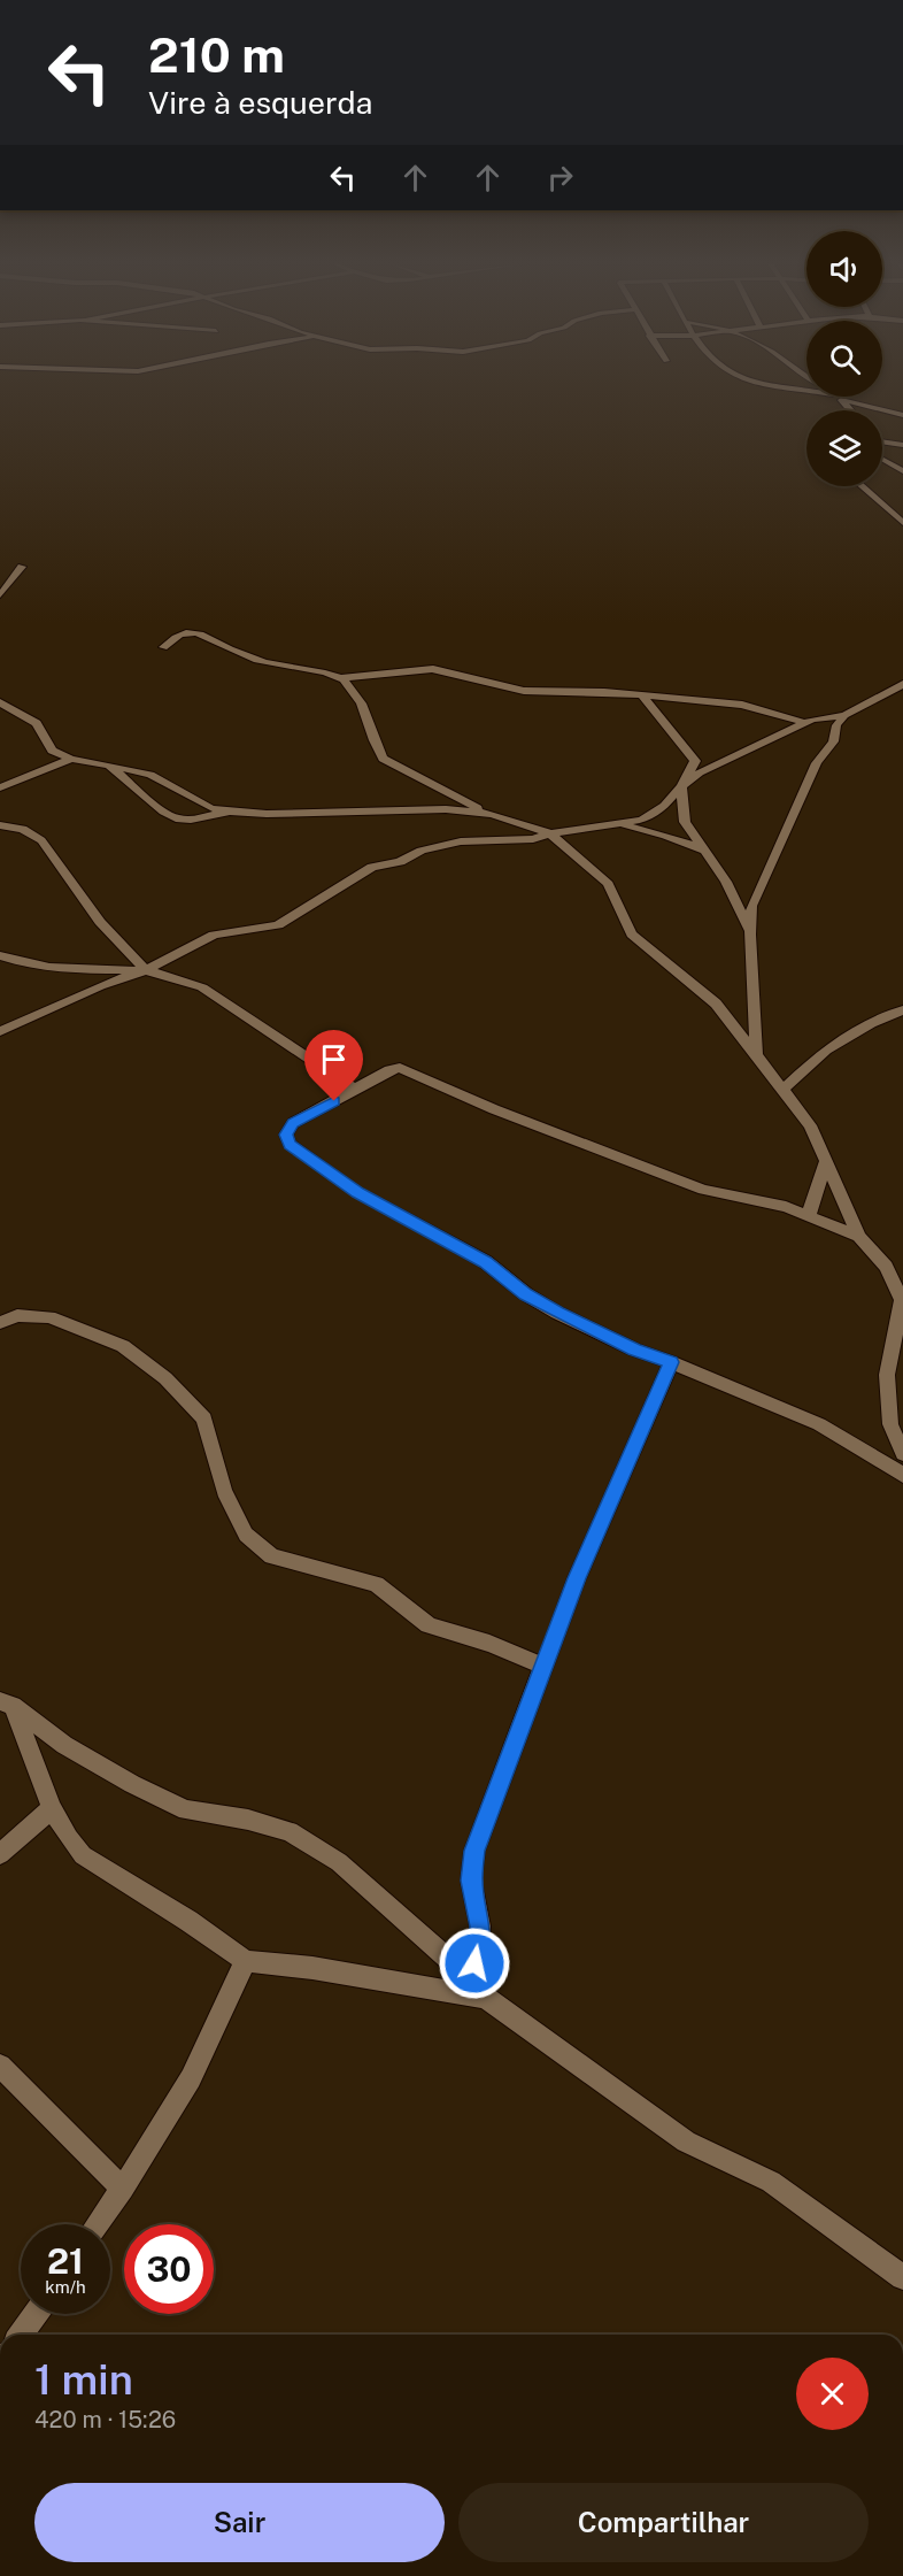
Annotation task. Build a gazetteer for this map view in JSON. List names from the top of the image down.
{
  "page": {
    "turn": ["210 m", "Vire à esquerda"],
    "speed": "21 km/h",
    "limit": "30",
    "heading": ["1 min", "420 m · 15:26"],
    "buttons": ["Sair", "Compartilhar"]
  }
}
